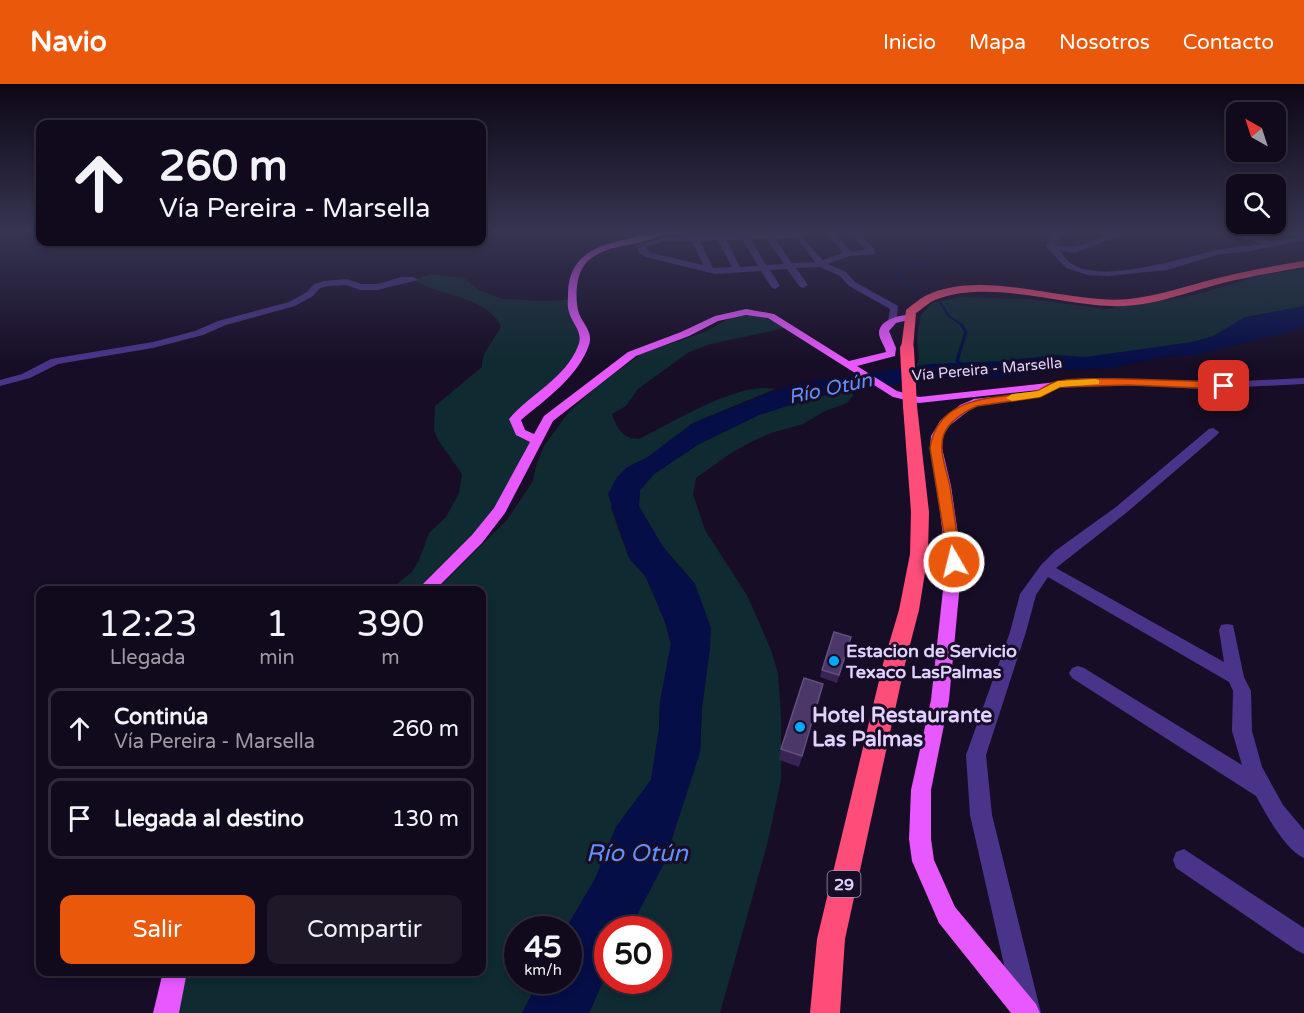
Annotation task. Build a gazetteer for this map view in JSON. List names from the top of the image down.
{
  "streets": {
    "highway": ["29"],
    "main road": ["Vía Pereira - Marsella"]
  },
  "water": ["Río Otún"],
  "places": ["Estacion de Servicio Texaco LasPalmas", "Hotel Restaurante Las Palmas"],
  "north": "top left",
  "page": {
    "header": "Navio",
    "nav": [
      "Inicio",
      "Mapa",
      "Nosotros",
      "Contacto"
    ],
    "turn": ["260 m", "Vía Pereira - Marsella"],
    "eta": [
      "12:23",
      "Llegada",
      "1",
      "min",
      "390",
      "m"
    ],
    "list": [
      {
        "name": "Continúa",
        "note": "Vía Pereira - Marsella",
        "value": "260 m"
      },
      {
        "name": "Llegada al destino",
        "value": "130 m"
      }
    ],
    "buttons": ["Salir", "Compartir"],
    "speed": "45 km/h",
    "limit": "50"
  }
}
